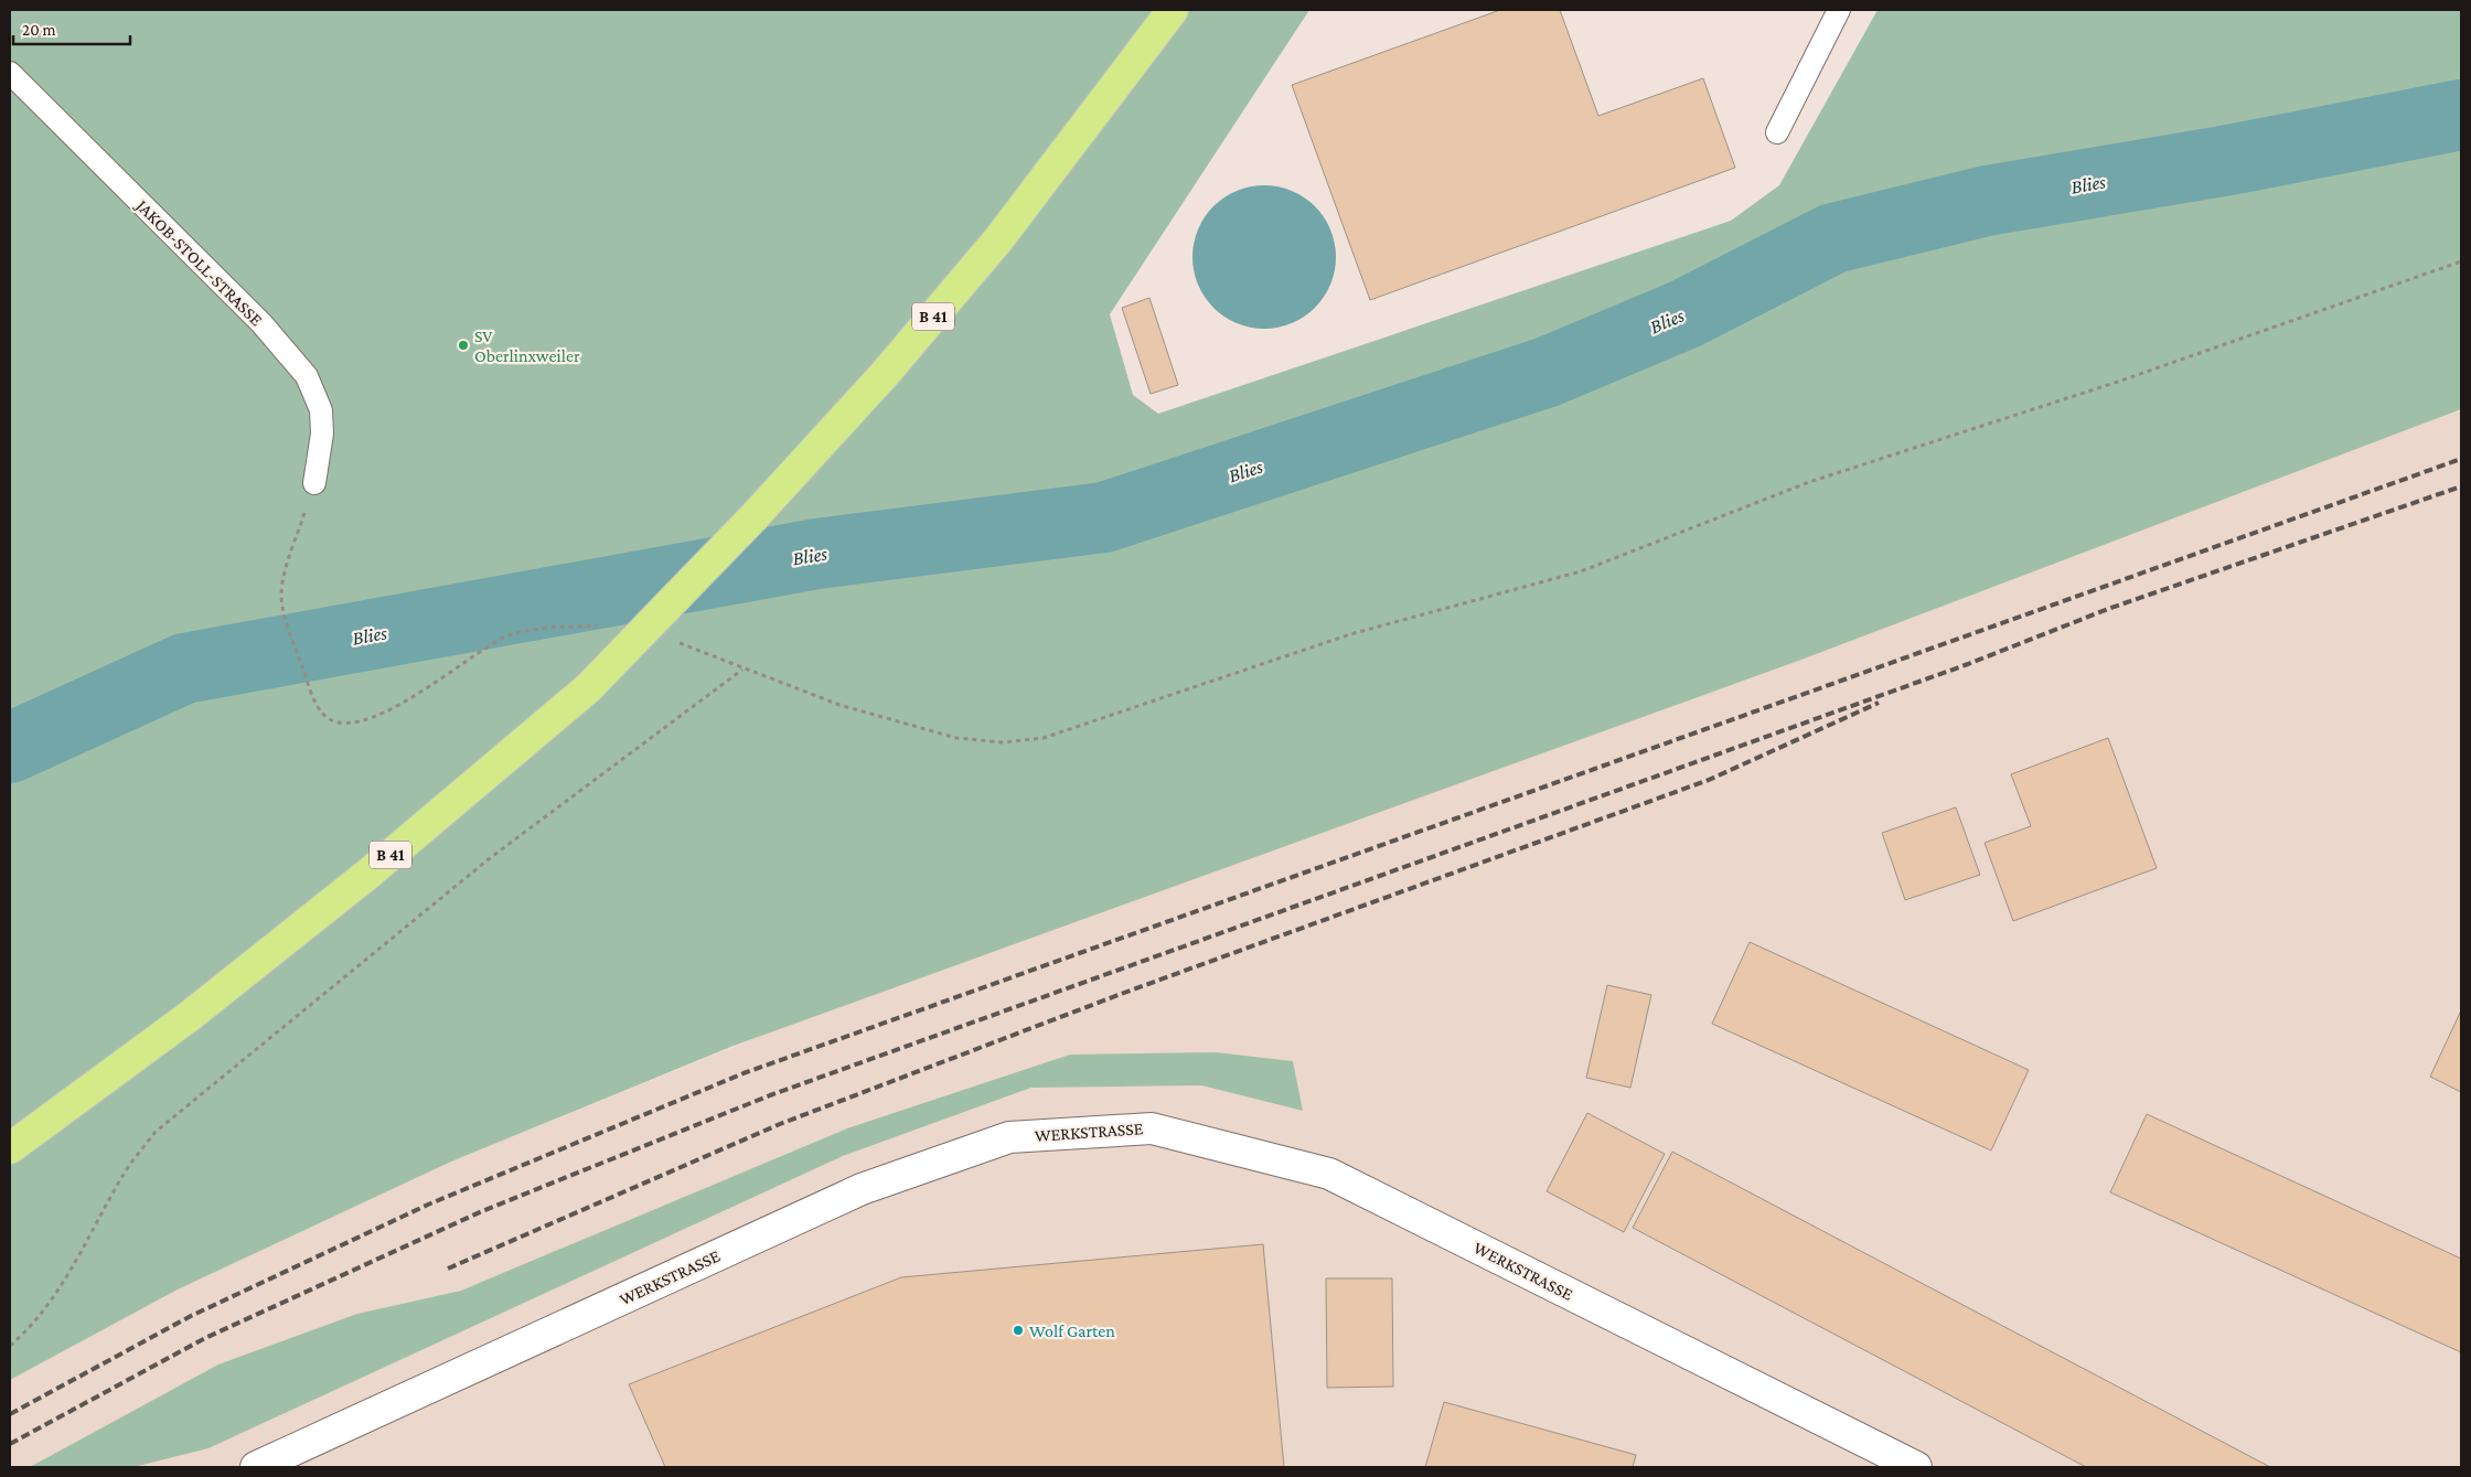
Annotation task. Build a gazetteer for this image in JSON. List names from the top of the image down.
{
  "streets": {
    "highway": ["B 41"],
    "street": ["WERKSTRASSE"],
    "lane": ["JAKOB-STOLL-STRASSE"]
  },
  "water": ["Blies"],
  "places": ["SV Oberlinxweiler", "Wolf Garten"],
  "scale_bar": "20 m"
}
